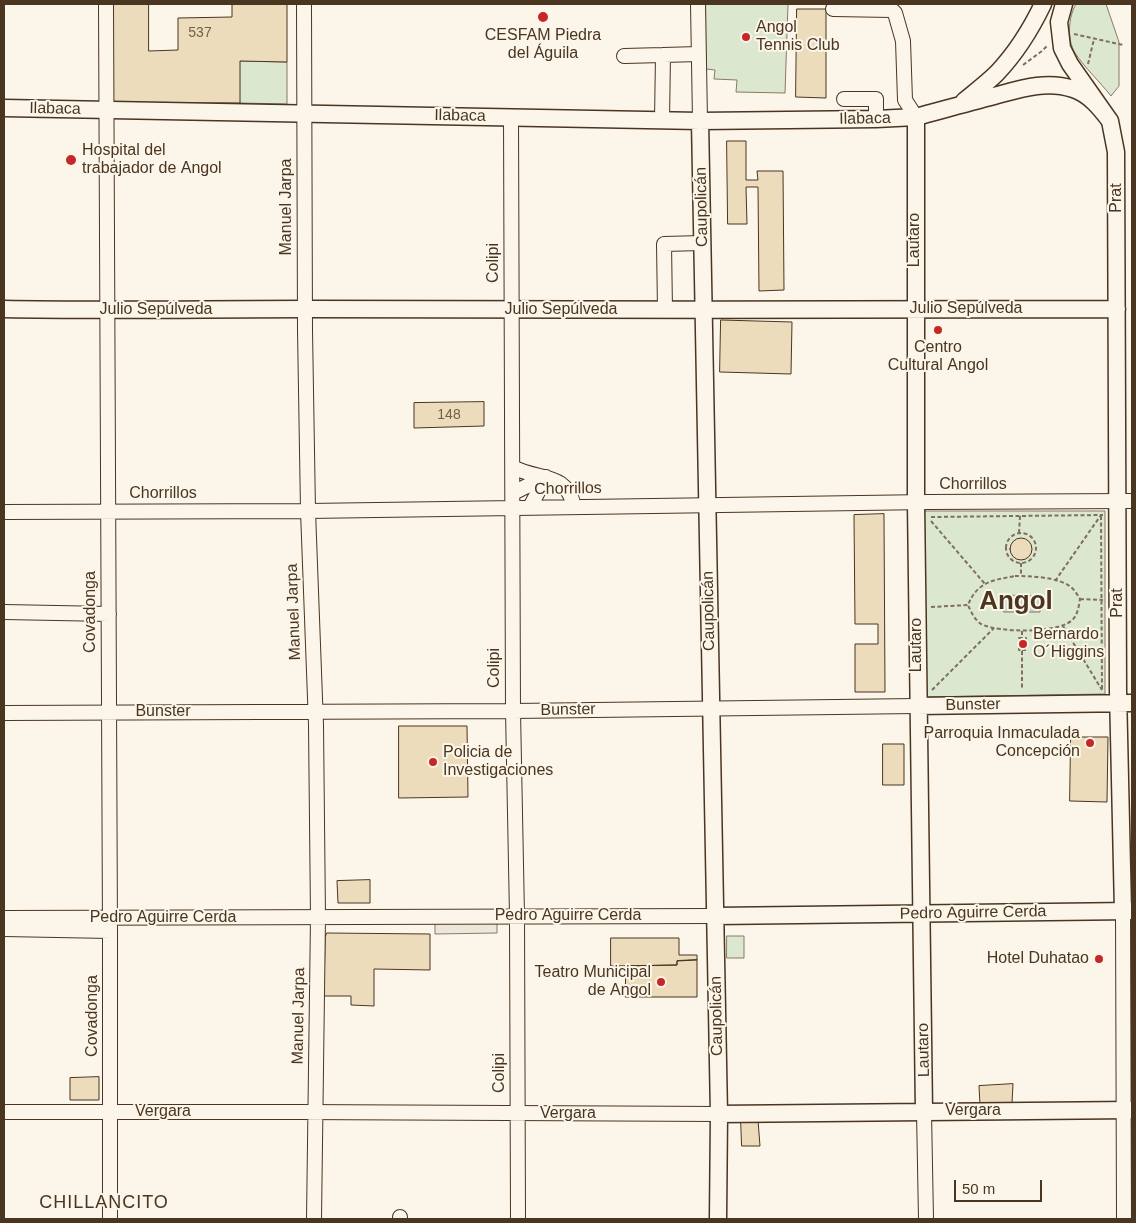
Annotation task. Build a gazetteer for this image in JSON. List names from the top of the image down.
{
  "streets": {
    "main road": [
      "Ilabaca",
      "Prat",
      "Caupolicán",
      "Lautaro",
      "Julio Sepúlveda",
      "Bunster",
      "Pedro Aguirre Cerda",
      "Vergara"
    ],
    "street": [
      "Manuel Jarpa",
      "Colipi",
      "Chorrillos",
      "Covadonga"
    ]
  },
  "crossings": [
    ["Ilabaca", "Manuel Jarpa"],
    ["Ilabaca", "Caupolicán"],
    ["Ilabaca", "Lautaro"],
    ["Ilabaca", "Colipi"],
    ["Ilabaca", "Covadonga"],
    ["Prat", "Julio Sepúlveda"],
    ["Prat", "Chorrillos"],
    ["Prat", "Bunster"],
    ["Prat", "Pedro Aguirre Cerda"],
    ["Prat", "Vergara"],
    ["Manuel Jarpa", "Julio Sepúlveda"],
    ["Manuel Jarpa", "Chorrillos"],
    ["Manuel Jarpa", "Bunster"],
    ["Manuel Jarpa", "Pedro Aguirre Cerda"],
    ["Manuel Jarpa", "Vergara"],
    ["Caupolicán", "Julio Sepúlveda"],
    ["Caupolicán", "Chorrillos"],
    ["Caupolicán", "Bunster"],
    ["Caupolicán", "Pedro Aguirre Cerda"],
    ["Caupolicán", "Vergara"],
    ["Lautaro", "Julio Sepúlveda"],
    ["Lautaro", "Chorrillos"],
    ["Lautaro", "Bunster"],
    ["Lautaro", "Pedro Aguirre Cerda"],
    ["Lautaro", "Vergara"],
    ["Colipi", "Julio Sepúlveda"],
    ["Colipi", "Chorrillos"],
    ["Colipi", "Bunster"],
    ["Colipi", "Pedro Aguirre Cerda"],
    ["Colipi", "Vergara"],
    ["Julio Sepúlveda", "Covadonga"],
    ["Chorrillos", "Covadonga"],
    ["Covadonga", "Bunster"],
    ["Covadonga", "Pedro Aguirre Cerda"],
    ["Covadonga", "Vergara"]
  ],
  "districts": ["Angol", "CHILLANCITO"],
  "places": [
    "CESFAM Piedra del Águila",
    "Angol Tennis Club",
    "Hospital del trabajador de Angol",
    "Centro Cultural Angol",
    "Bernardo O´Higgins",
    "Parroquia Inmaculada Concepción",
    "Policia de Investigaciones",
    "Hotel Duhatao",
    "Teatro Municipal de Angol"
  ],
  "house_numbers": ["537", "148"],
  "scale_bar": "50 m"
}
